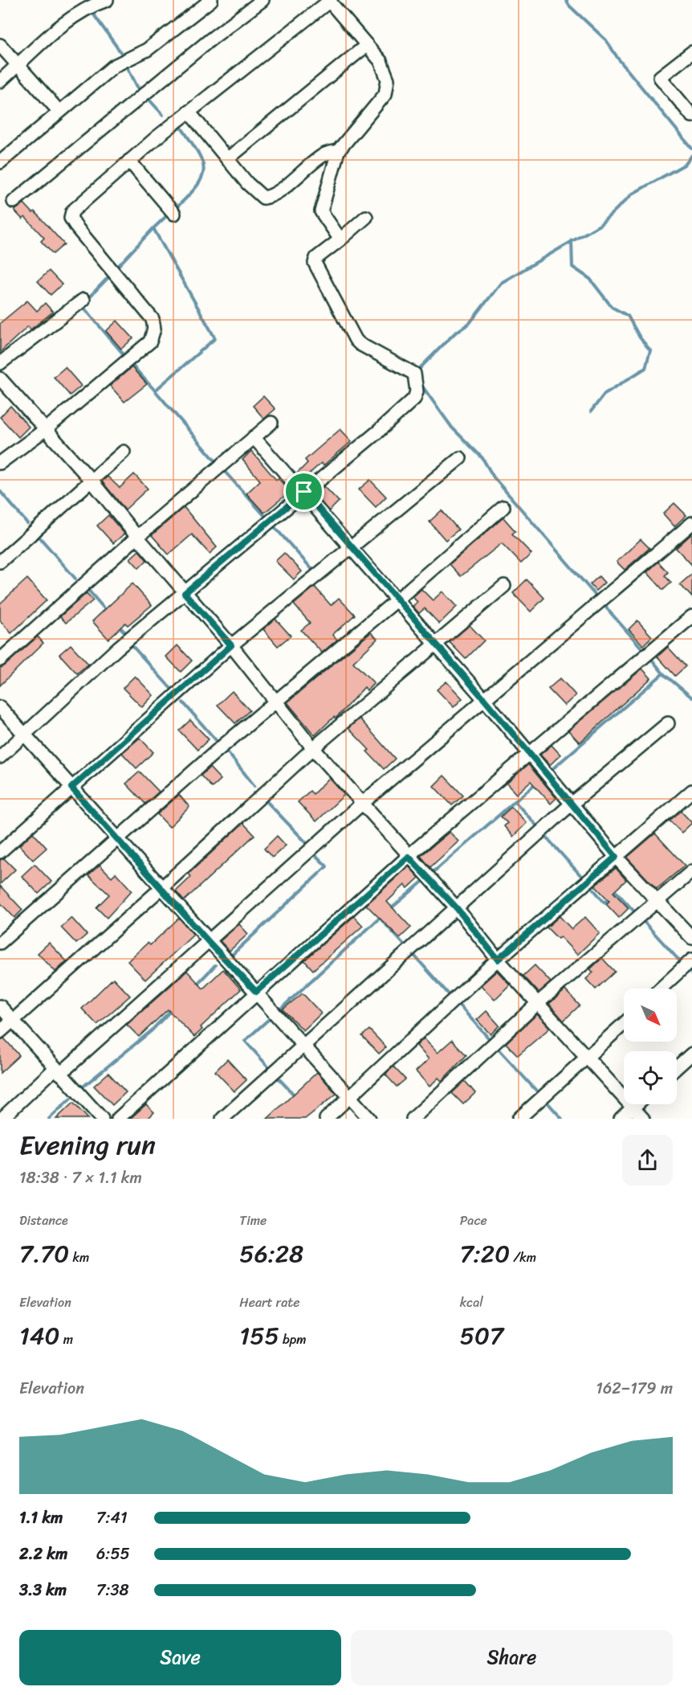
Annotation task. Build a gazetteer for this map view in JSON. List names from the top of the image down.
{
  "north": "bottom right",
  "page": {
    "heading": ["Evening run", "18:38 · 7 × 1.1 km"],
    "stats": [
      ["Distance", "7.70 km"],
      ["Time", "56:28"],
      ["Pace", "7:20 /km"],
      ["Elevation", "140 m"],
      ["Heart rate", "155 bpm"],
      ["kcal", "507"]
    ],
    "chart": ["Elevation", "162–179 m"],
    "list": [
      {
        "name": "1.1 km",
        "note": "7:41"
      },
      {
        "name": "2.2 km",
        "note": "6:55"
      },
      {
        "name": "3.3 km",
        "note": "7:38"
      }
    ],
    "buttons": ["Save", "Share"]
  }
}
